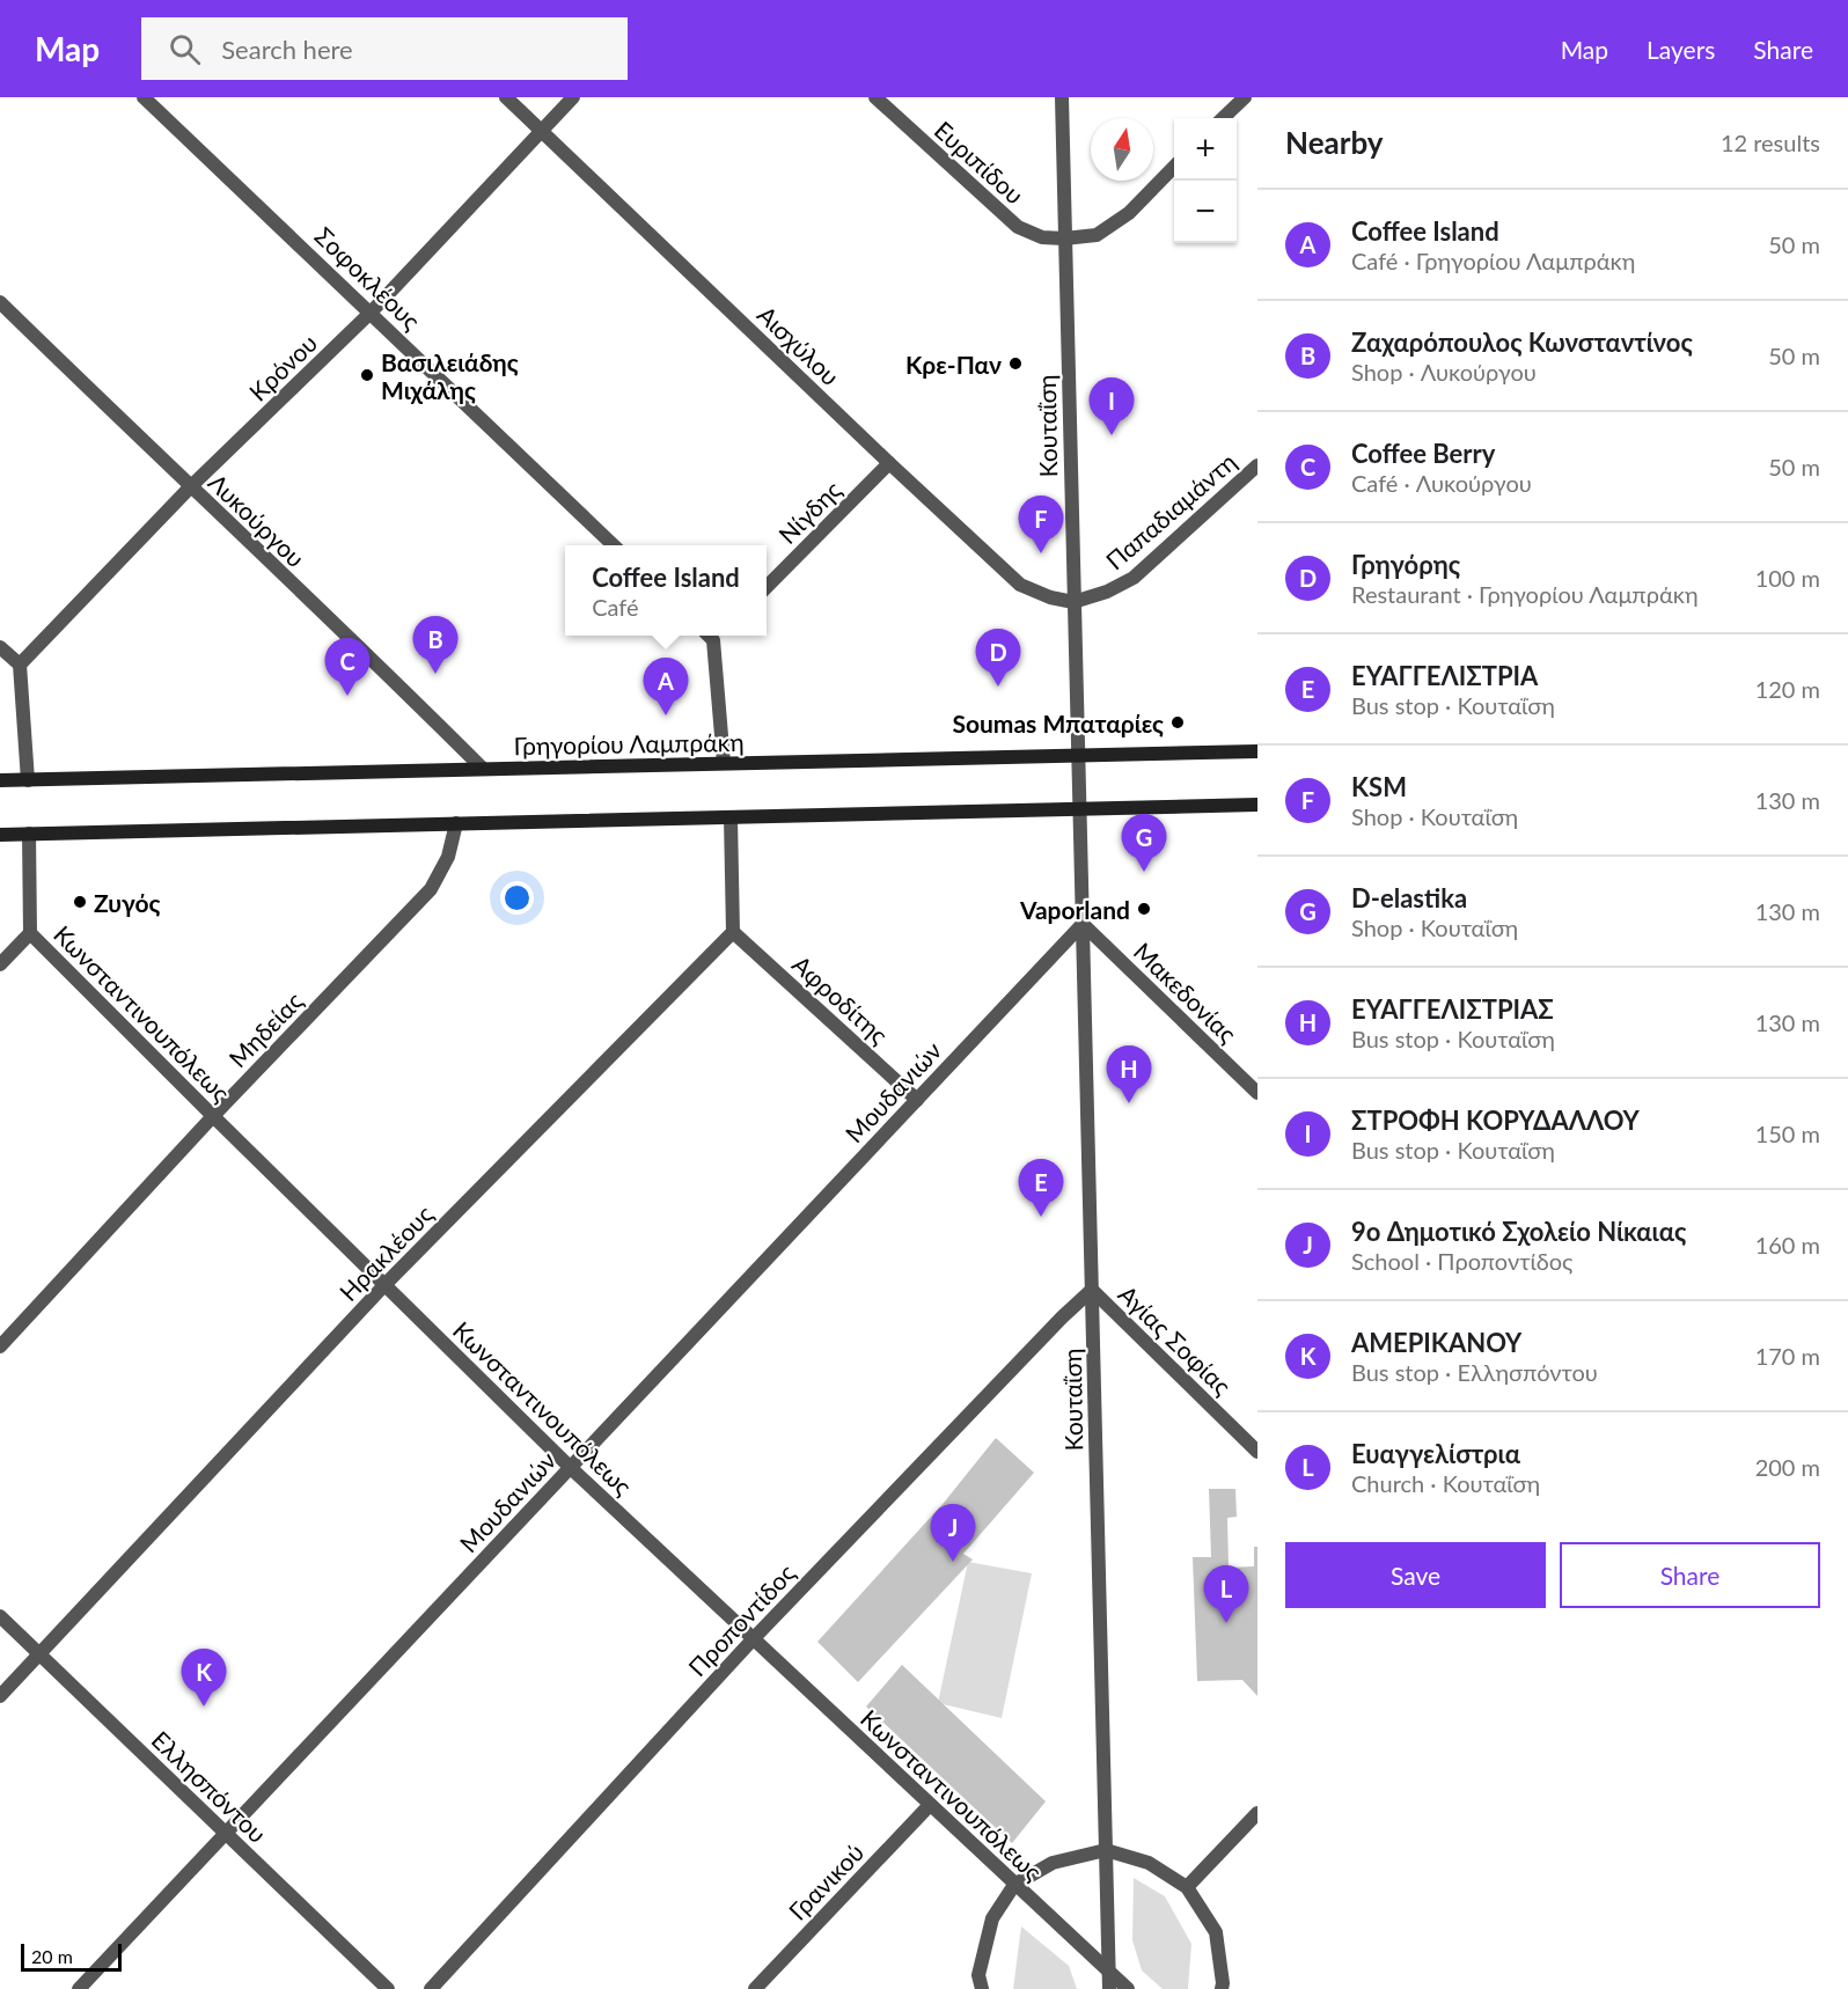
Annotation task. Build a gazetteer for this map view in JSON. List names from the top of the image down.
{
  "streets": {
    "main road": ["Γρηγορίου Λαμπράκη"],
    "street": [
      "Ευριπίδου",
      "Σοφοκλέους",
      "Αισχύλου",
      "Κρόνου",
      "Κουταΐση",
      "Παπαδιαμάντη",
      "Νίγδης",
      "Λυκούργου",
      "Μακεδονίας",
      "Αφροδίτης",
      "Κωνσταντινουπόλεως",
      "Μηδείας",
      "Μουδανιών",
      "Ηρακλέους",
      "Αγίας Σοφίας",
      "Προποντίδος",
      "Ελλησπόντου",
      "Γρανικού"
    ]
  },
  "crossings": [
    ["Ευριπίδου", "Κουταΐση"],
    ["Σοφοκλέους", "Κρόνου"],
    ["Αισχύλου", "Κρόνου"],
    ["Αισχύλου", "Κουταΐση"],
    ["Αισχύλου", "Παπαδιαμάντη"],
    ["Αισχύλου", "Νίγδης"],
    ["Κρόνου", "Λυκούργου"],
    ["Κουταΐση", "Παπαδιαμάντη"],
    ["Κουταΐση", "Γρηγορίου Λαμπράκη"],
    ["Κουταΐση", "Μακεδονίας"],
    ["Κουταΐση", "Κωνσταντινουπόλεως"],
    ["Κουταΐση", "Μουδανιών"],
    ["Κουταΐση", "Αγίας Σοφίας"],
    ["Κουταΐση", "Προποντίδος"],
    ["Λυκούργου", "Γρηγορίου Λαμπράκη"],
    ["Μακεδονίας", "Μουδανιών"],
    ["Αφροδίτης", "Μουδανιών"],
    ["Αφροδίτης", "Ηρακλέους"],
    ["Κωνσταντινουπόλεως", "Μηδείας"],
    ["Κωνσταντινουπόλεως", "Μουδανιών"],
    ["Κωνσταντινουπόλεως", "Ηρακλέους"],
    ["Κωνσταντινουπόλεως", "Προποντίδος"],
    ["Κωνσταντινουπόλεως", "Γρανικού"],
    ["Μουδανιών", "Ελλησπόντου"],
    ["Ηρακλέους", "Ελλησπόντου"],
    ["Αγίας Σοφίας", "Προποντίδος"]
  ],
  "places": [
    "Κρε-Παν",
    "Βασιλειάδης Μιχάλης",
    "Soumas Μπαταρίες",
    "Ζυγός",
    "Vaporland"
  ],
  "scale_bar": "20 m",
  "north": "top",
  "page": {
    "header": "Map",
    "search": "Search here",
    "nav": ["Map", "Layers", "Share"],
    "heading": ["Nearby", "12 results"],
    "map_buttons": ["+", "−"],
    "list": [
      {
        "mark": "A",
        "name": "Coffee Island",
        "note": "Café · Γρηγορίου Λαμπράκη",
        "value": "50 m"
      },
      {
        "mark": "B",
        "name": "Ζαχαρόπουλος Κωνσταντίνος",
        "note": "Shop · Λυκούργου",
        "value": "50 m"
      },
      {
        "mark": "C",
        "name": "Coffee Berry",
        "note": "Café · Λυκούργου",
        "value": "50 m"
      },
      {
        "mark": "D",
        "name": "Γρηγόρης",
        "note": "Restaurant · Γρηγορίου Λαμπράκη",
        "value": "100 m"
      },
      {
        "mark": "E",
        "name": "ΕΥΑΓΓΕΛΙΣΤΡΙΑ",
        "note": "Bus stop · Κουταΐση",
        "value": "120 m"
      },
      {
        "mark": "F",
        "name": "KSM",
        "note": "Shop · Κουταΐση",
        "value": "130 m"
      },
      {
        "mark": "G",
        "name": "D-elastika",
        "note": "Shop · Κουταΐση",
        "value": "130 m"
      },
      {
        "mark": "H",
        "name": "ΕΥΑΓΓΕΛΙΣΤΡΙΑΣ",
        "note": "Bus stop · Κουταΐση",
        "value": "130 m"
      },
      {
        "mark": "I",
        "name": "ΣΤΡΟΦΗ ΚΟΡΥΔΑΛΛΟΥ",
        "note": "Bus stop · Κουταΐση",
        "value": "150 m"
      },
      {
        "mark": "J",
        "name": "9o Δημοτικό Σχολείο Νίκαιας",
        "note": "School · Προποντίδος",
        "value": "160 m"
      },
      {
        "mark": "K",
        "name": "ΑΜΕΡΙΚΑΝΟΥ",
        "note": "Bus stop · Ελλησπόντου",
        "value": "170 m"
      },
      {
        "mark": "L",
        "name": "Ευαγγελίστρια",
        "note": "Church · Κουταΐση",
        "value": "200 m"
      }
    ],
    "pins": [
      "I",
      "F",
      "B",
      "D",
      "C",
      "A",
      "G",
      "H",
      "E",
      "J",
      "L",
      "K"
    ],
    "popup": ["Coffee Island", "Café"],
    "buttons": ["Save", "Share"],
    "scale": "20 m"
  }
}
